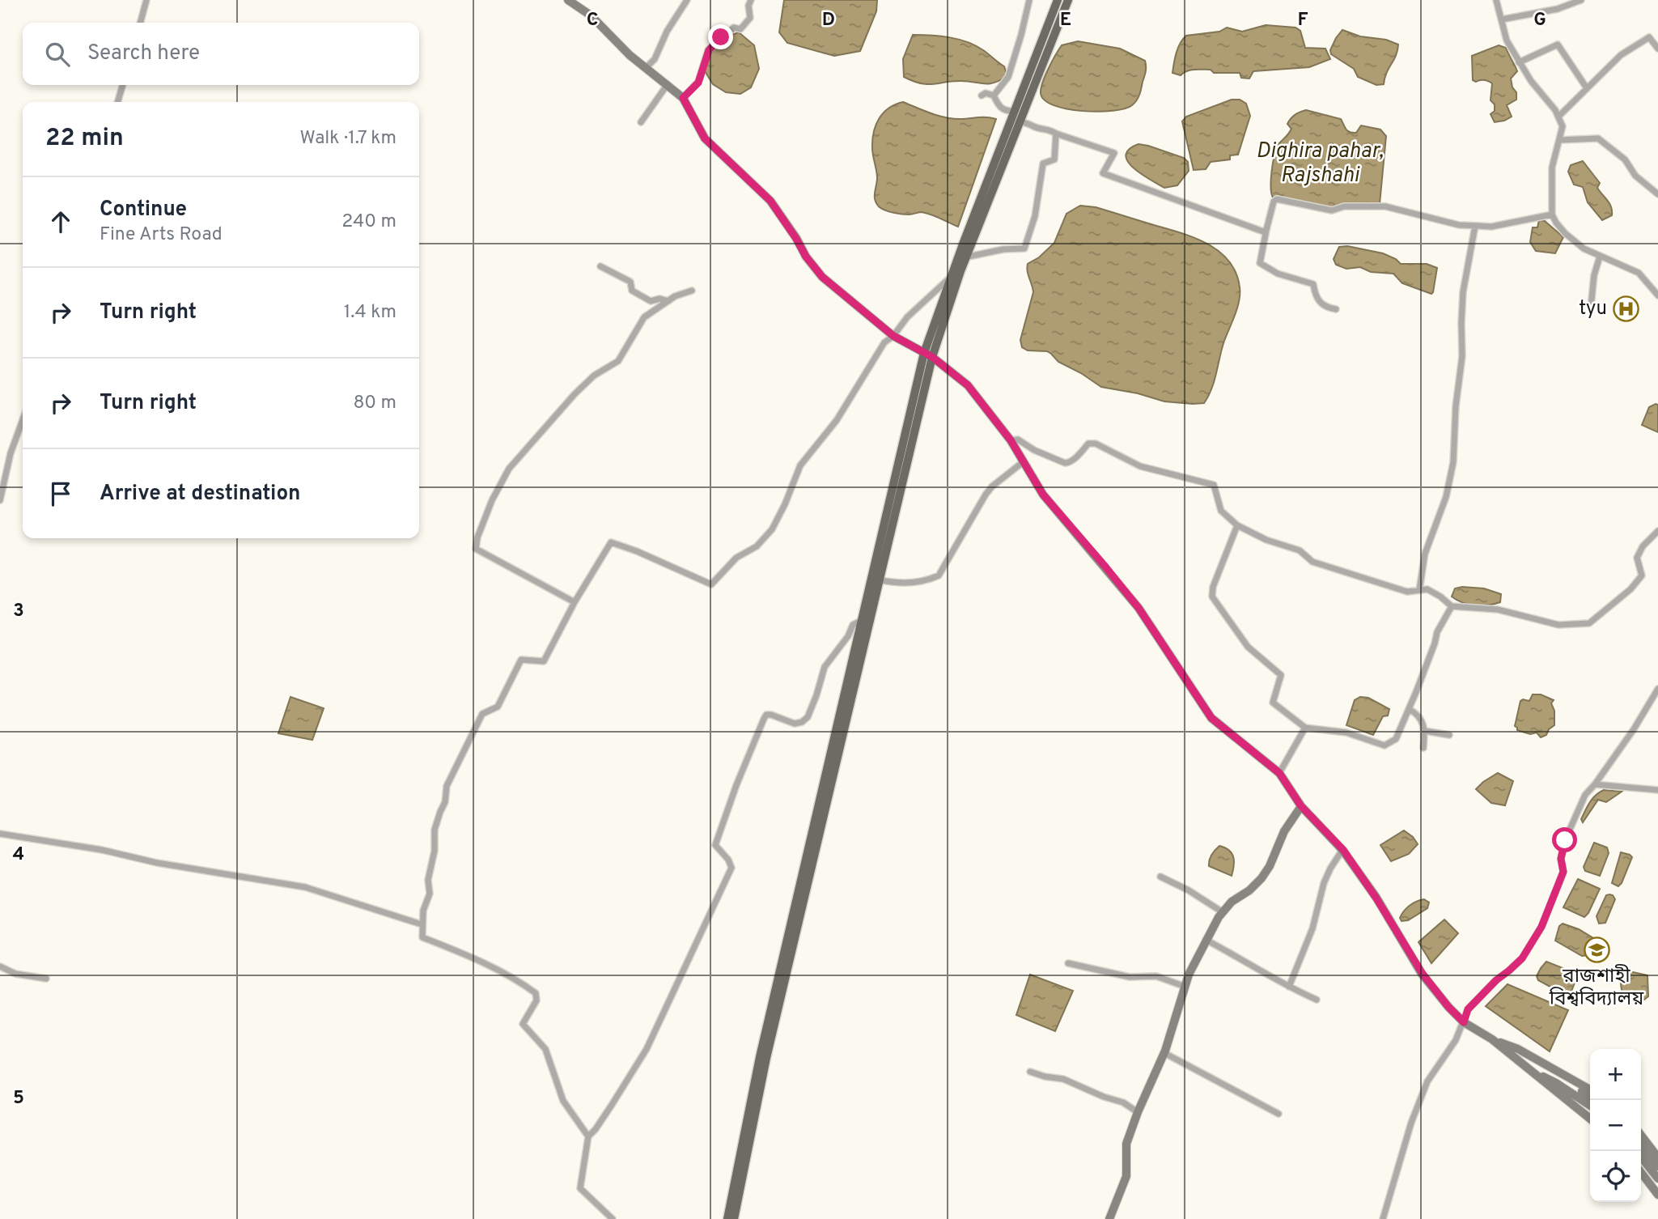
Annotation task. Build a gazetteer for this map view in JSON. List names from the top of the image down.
{
  "water": ["Dighira pahar, Rajshahi"],
  "places": {
    "hospital": ["tyu"],
    "school or university": ["রাজশাহী বিশ্ববিদ্যালয়"]
  },
  "page": {
    "search": "Search here",
    "heading": ["22 min", "Walk · 1.7 km"],
    "list": [
      ["Continue", "Fine Arts Road", "240 m"],
      ["Turn right", "1.4 km"],
      ["Turn right", "80 m"],
      "Arrive at destination"
    ],
    "map_buttons": ["+", "−"]
  },
  "grid": {
    "columns": [
      "C",
      "D",
      "E",
      "F",
      "G"
    ],
    "rows": ["3", "4", "5"]
  }
}
